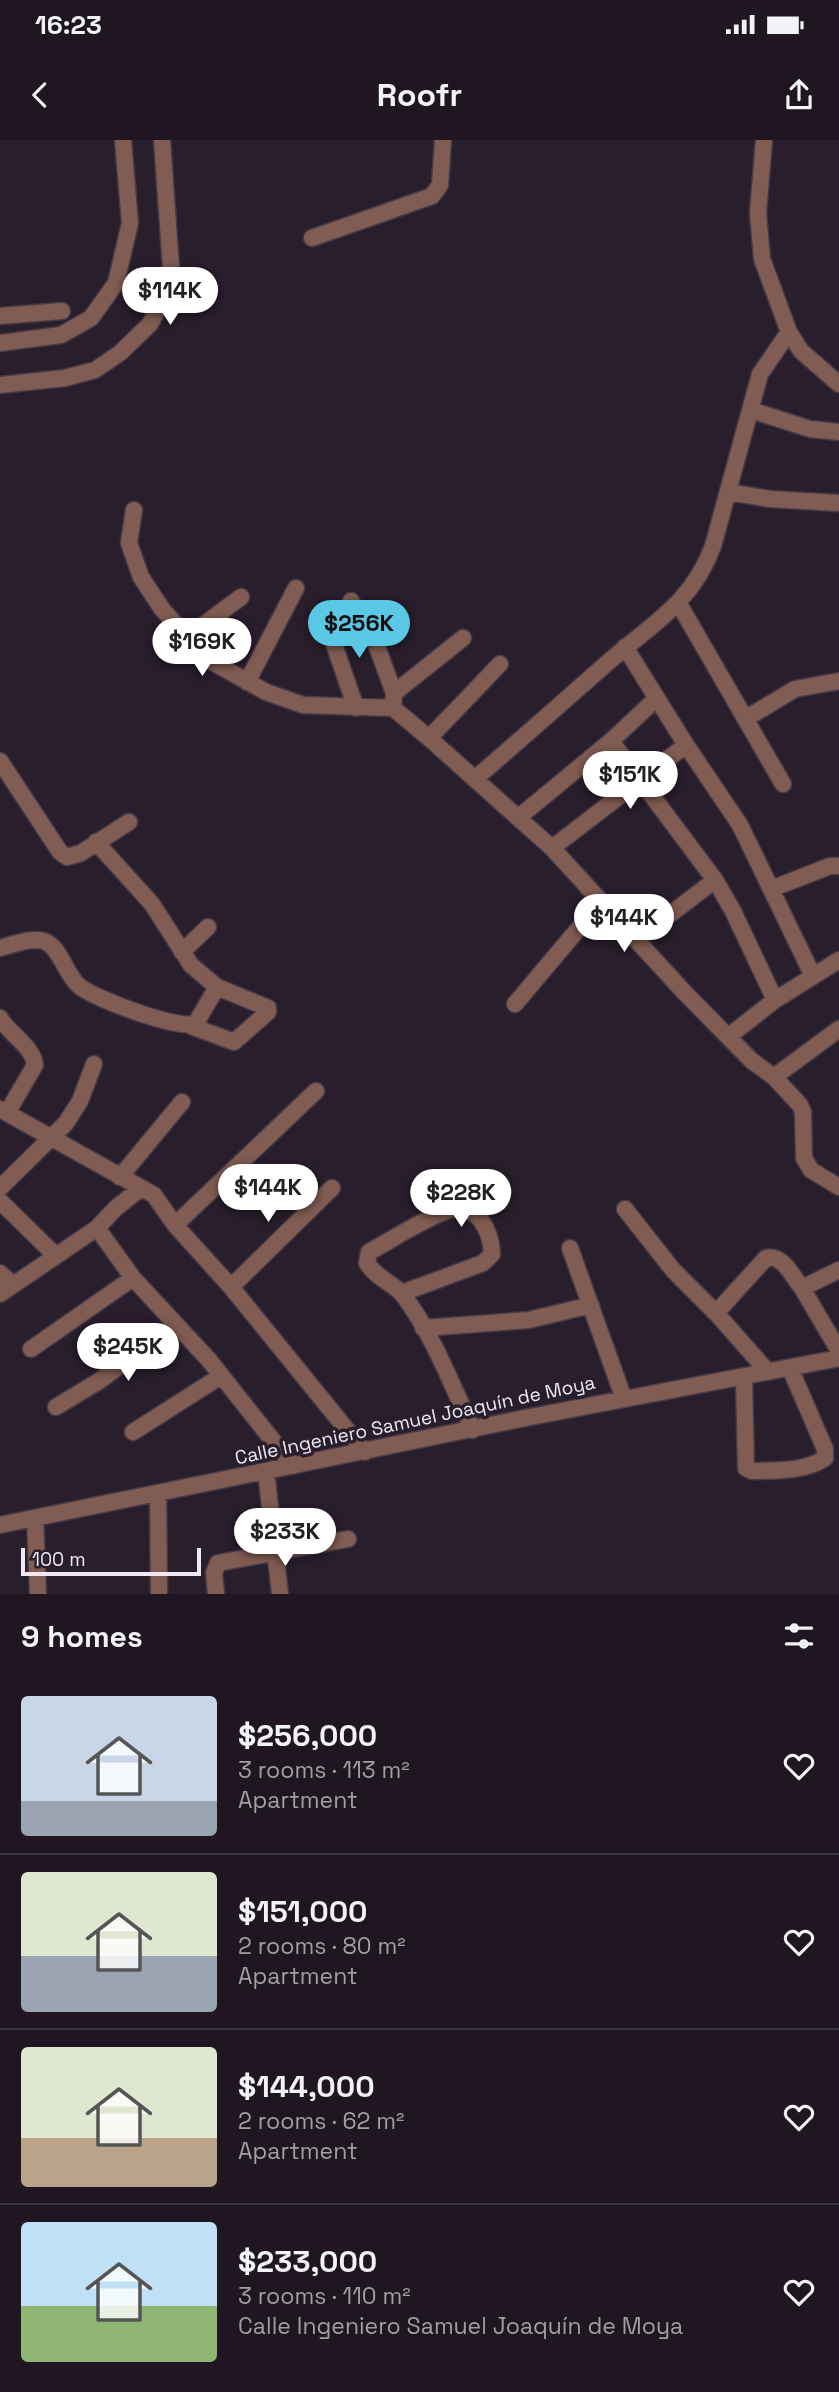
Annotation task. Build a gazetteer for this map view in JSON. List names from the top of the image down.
{
  "streets": {
    "street": ["Calle Ingeniero Samuel Joaquín de Moya"]
  },
  "scale_bar": "100 m",
  "page": {
    "status": "16:23",
    "header": "Roofr",
    "price": [
      "$114K",
      "$256K",
      "$169K",
      "$151K",
      "$144K",
      "$144K",
      "$228K",
      "$245K",
      "$233K"
    ],
    "scale": "100 m",
    "heading": "9 homes",
    "list": [
      {
        "name": "$256,000",
        "note": "3 rooms · 113 m² · Apartment"
      },
      {
        "name": "$151,000",
        "note": "2 rooms · 80 m² · Apartment"
      },
      {
        "name": "$144,000",
        "note": "2 rooms · 62 m² · Apartment"
      },
      {
        "name": "$233,000",
        "note": "3 rooms · 110 m² · Calle Ingeniero Samuel Joaquín de Moya"
      }
    ]
  }
}
